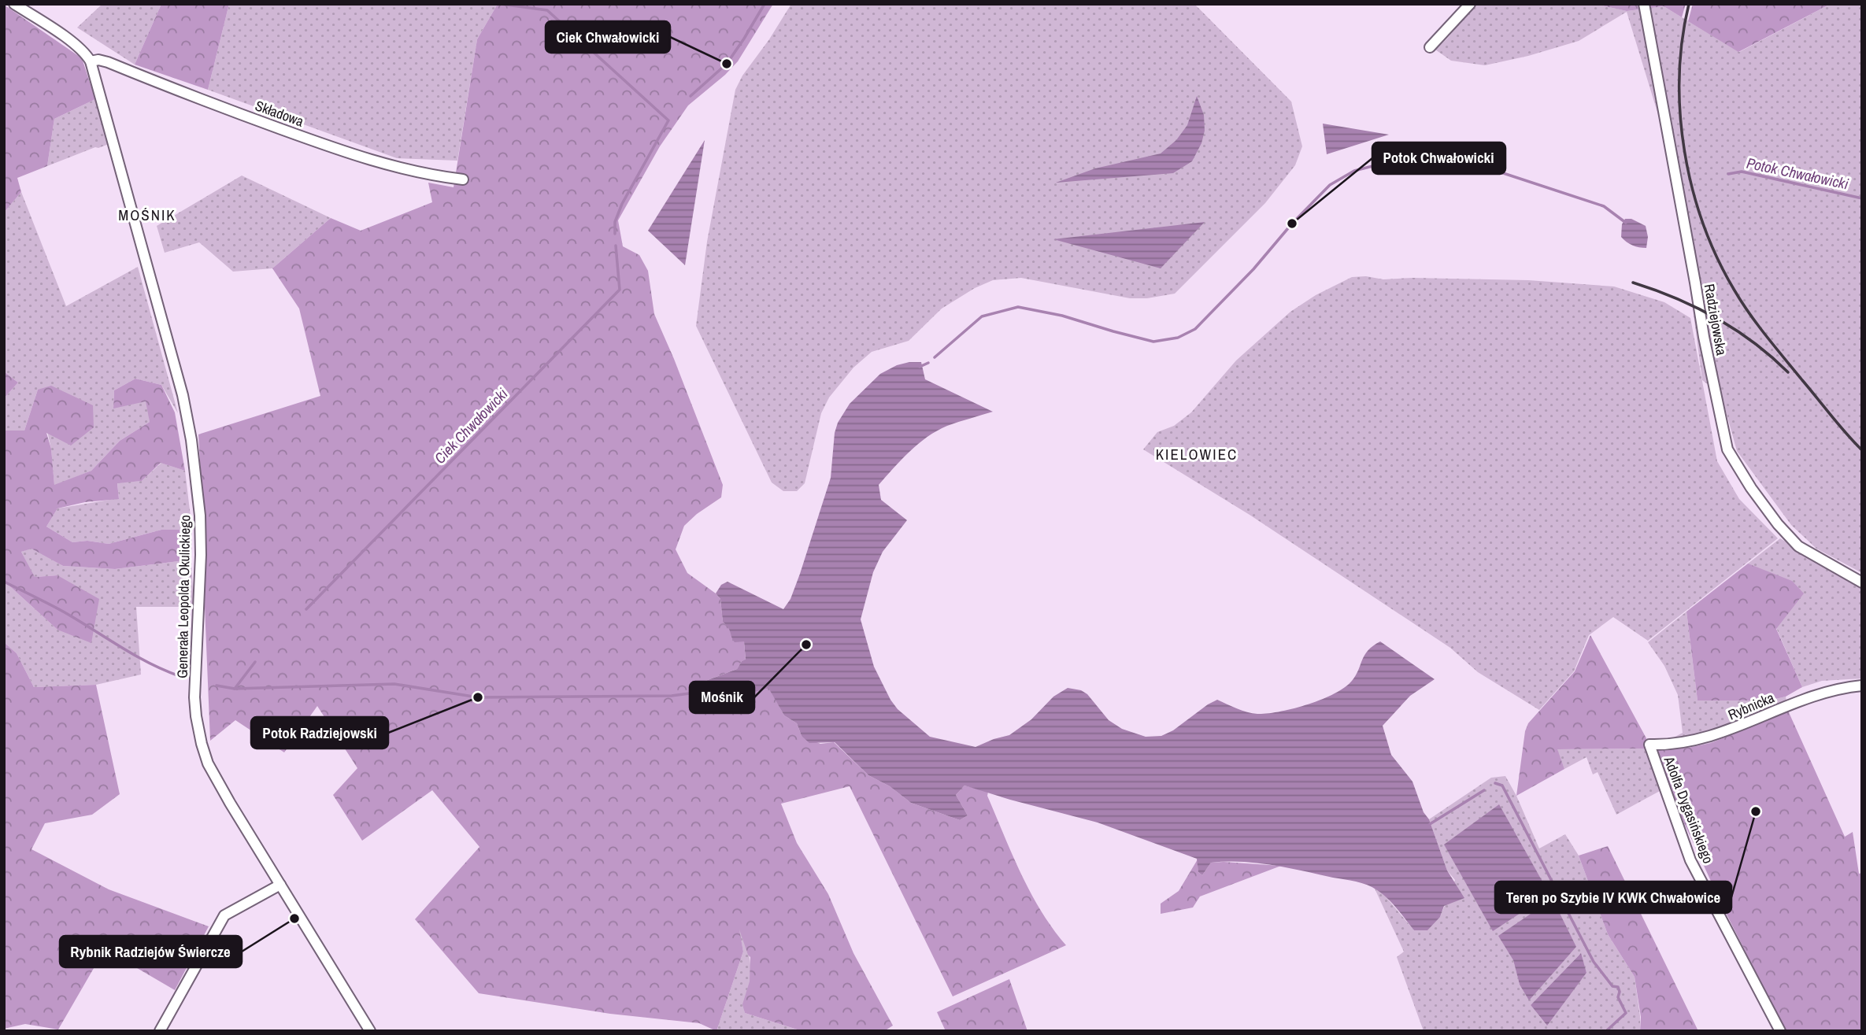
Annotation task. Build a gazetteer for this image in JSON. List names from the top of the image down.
{
  "streets": {
    "street": [
      "Składowa",
      "Radziejowska",
      "Generała Leopolda Okulickiego",
      "Rybnicka",
      "Adolfa Dygasińskiego"
    ]
  },
  "crossings": [
    ["Składowa", "Generała Leopolda Okulickiego"],
    ["Rybnicka", "Adolfa Dygasińskiego"]
  ],
  "districts": ["MOŚNIK", "KIELOWIEC"],
  "water": ["Potok Chwałowicki", "Ciek Chwałowicki"],
  "places": [
    "Ciek Chwałowicki",
    "Potok Chwałowicki",
    "Mośnik",
    "Potok Radziejowski",
    "Teren po Szybie IV KWK Chwałowice",
    "Rybnik Radziejów Świercze"
  ]
}
